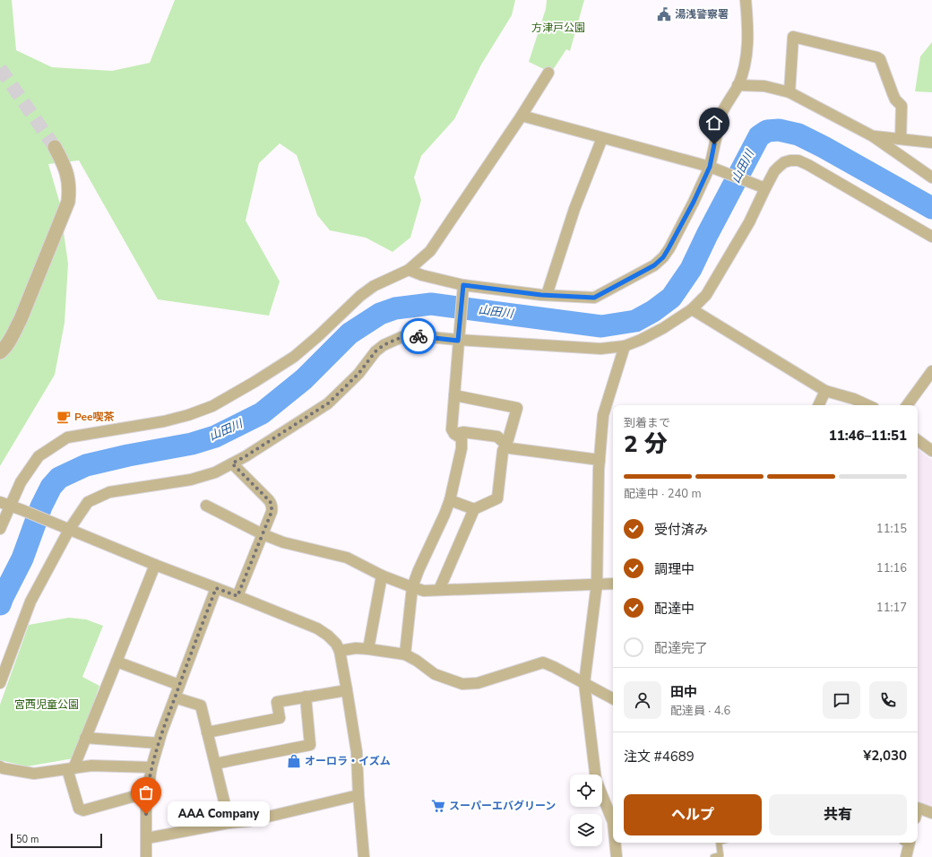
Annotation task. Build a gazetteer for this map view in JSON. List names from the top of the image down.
{
  "water": ["山田川"],
  "parks": ["方津戸公園", "宮西児童公園"],
  "places": {
    "public building": ["湯浅警察署"],
    "cafe": ["Pee喫茶"],
    "shop": ["オーロラ・イズム"],
    "supermarket": ["スーパーエバグリーン"],
    "other": ["AAA Company"]
  },
  "scale_bar": "50 m",
  "page": {
    "heading": ["2 分", "到着まで", "11:46–11:51"],
    "panel": [
      "田中",
      "配達員 · 4.6",
      "注文 #4689",
      "¥2,030"
    ],
    "bar": "配達中 · 240 m",
    "list": [
      ["受付済み", "11:15"],
      ["調理中", "11:16"],
      ["配達中", "11:17"],
      "配達完了"
    ],
    "buttons": ["ヘルプ", "共有"],
    "bubble": "AAA Company",
    "scale": "50 m"
  }
}
